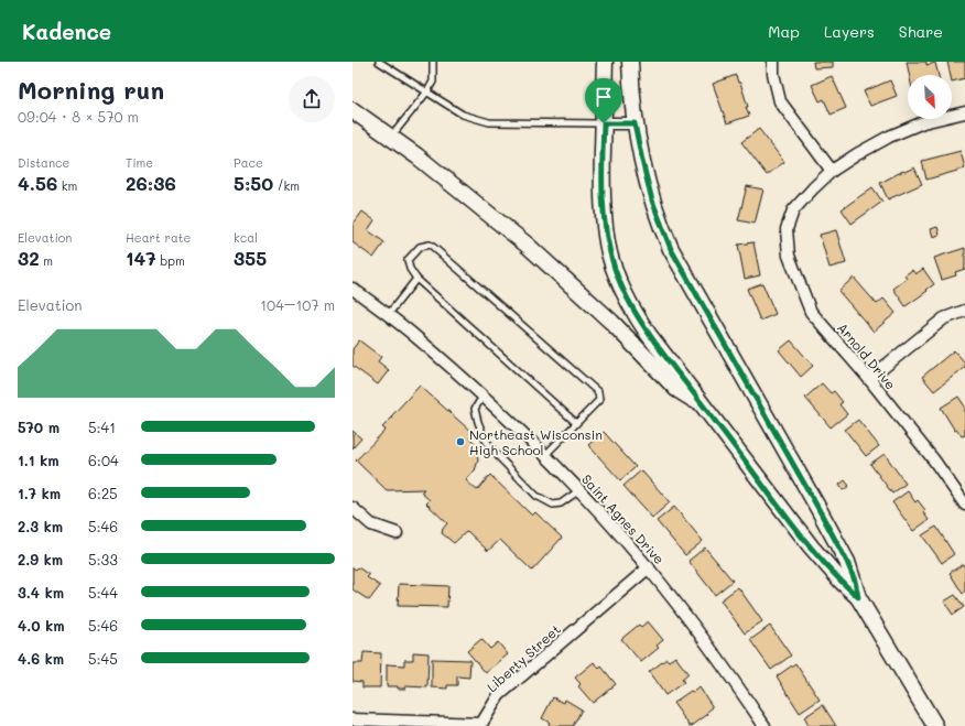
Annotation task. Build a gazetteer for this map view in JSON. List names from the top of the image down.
{
  "streets": {
    "street": ["Arnold Drive", "Saint Agnes Drive", "Liberty Street"]
  },
  "crossings": [
    ["Saint Agnes Drive", "Liberty Street"]
  ],
  "places": ["Northeast Wisconsin High School"],
  "north": "bottom right",
  "page": {
    "header": "Kadence",
    "nav": ["Map", "Layers", "Share"],
    "heading": ["Morning run", "09:04 · 8 × 570 m"],
    "stats": [
      ["Distance", "4.56 km"],
      ["Time", "26:36"],
      ["Pace", "5:50 /km"],
      ["Elevation", "32 m"],
      ["Heart rate", "147 bpm"],
      ["kcal", "355"]
    ],
    "chart": ["Elevation", "104–107 m"],
    "list": [
      {
        "name": "570 m",
        "note": "5:41"
      },
      {
        "name": "1.1 km",
        "note": "6:04"
      },
      {
        "name": "1.7 km",
        "note": "6:25"
      },
      {
        "name": "2.3 km",
        "note": "5:46"
      },
      {
        "name": "2.9 km",
        "note": "5:33"
      },
      {
        "name": "3.4 km",
        "note": "5:44"
      },
      {
        "name": "4.0 km",
        "note": "5:46"
      },
      {
        "name": "4.6 km",
        "note": "5:45"
      }
    ]
  }
}
